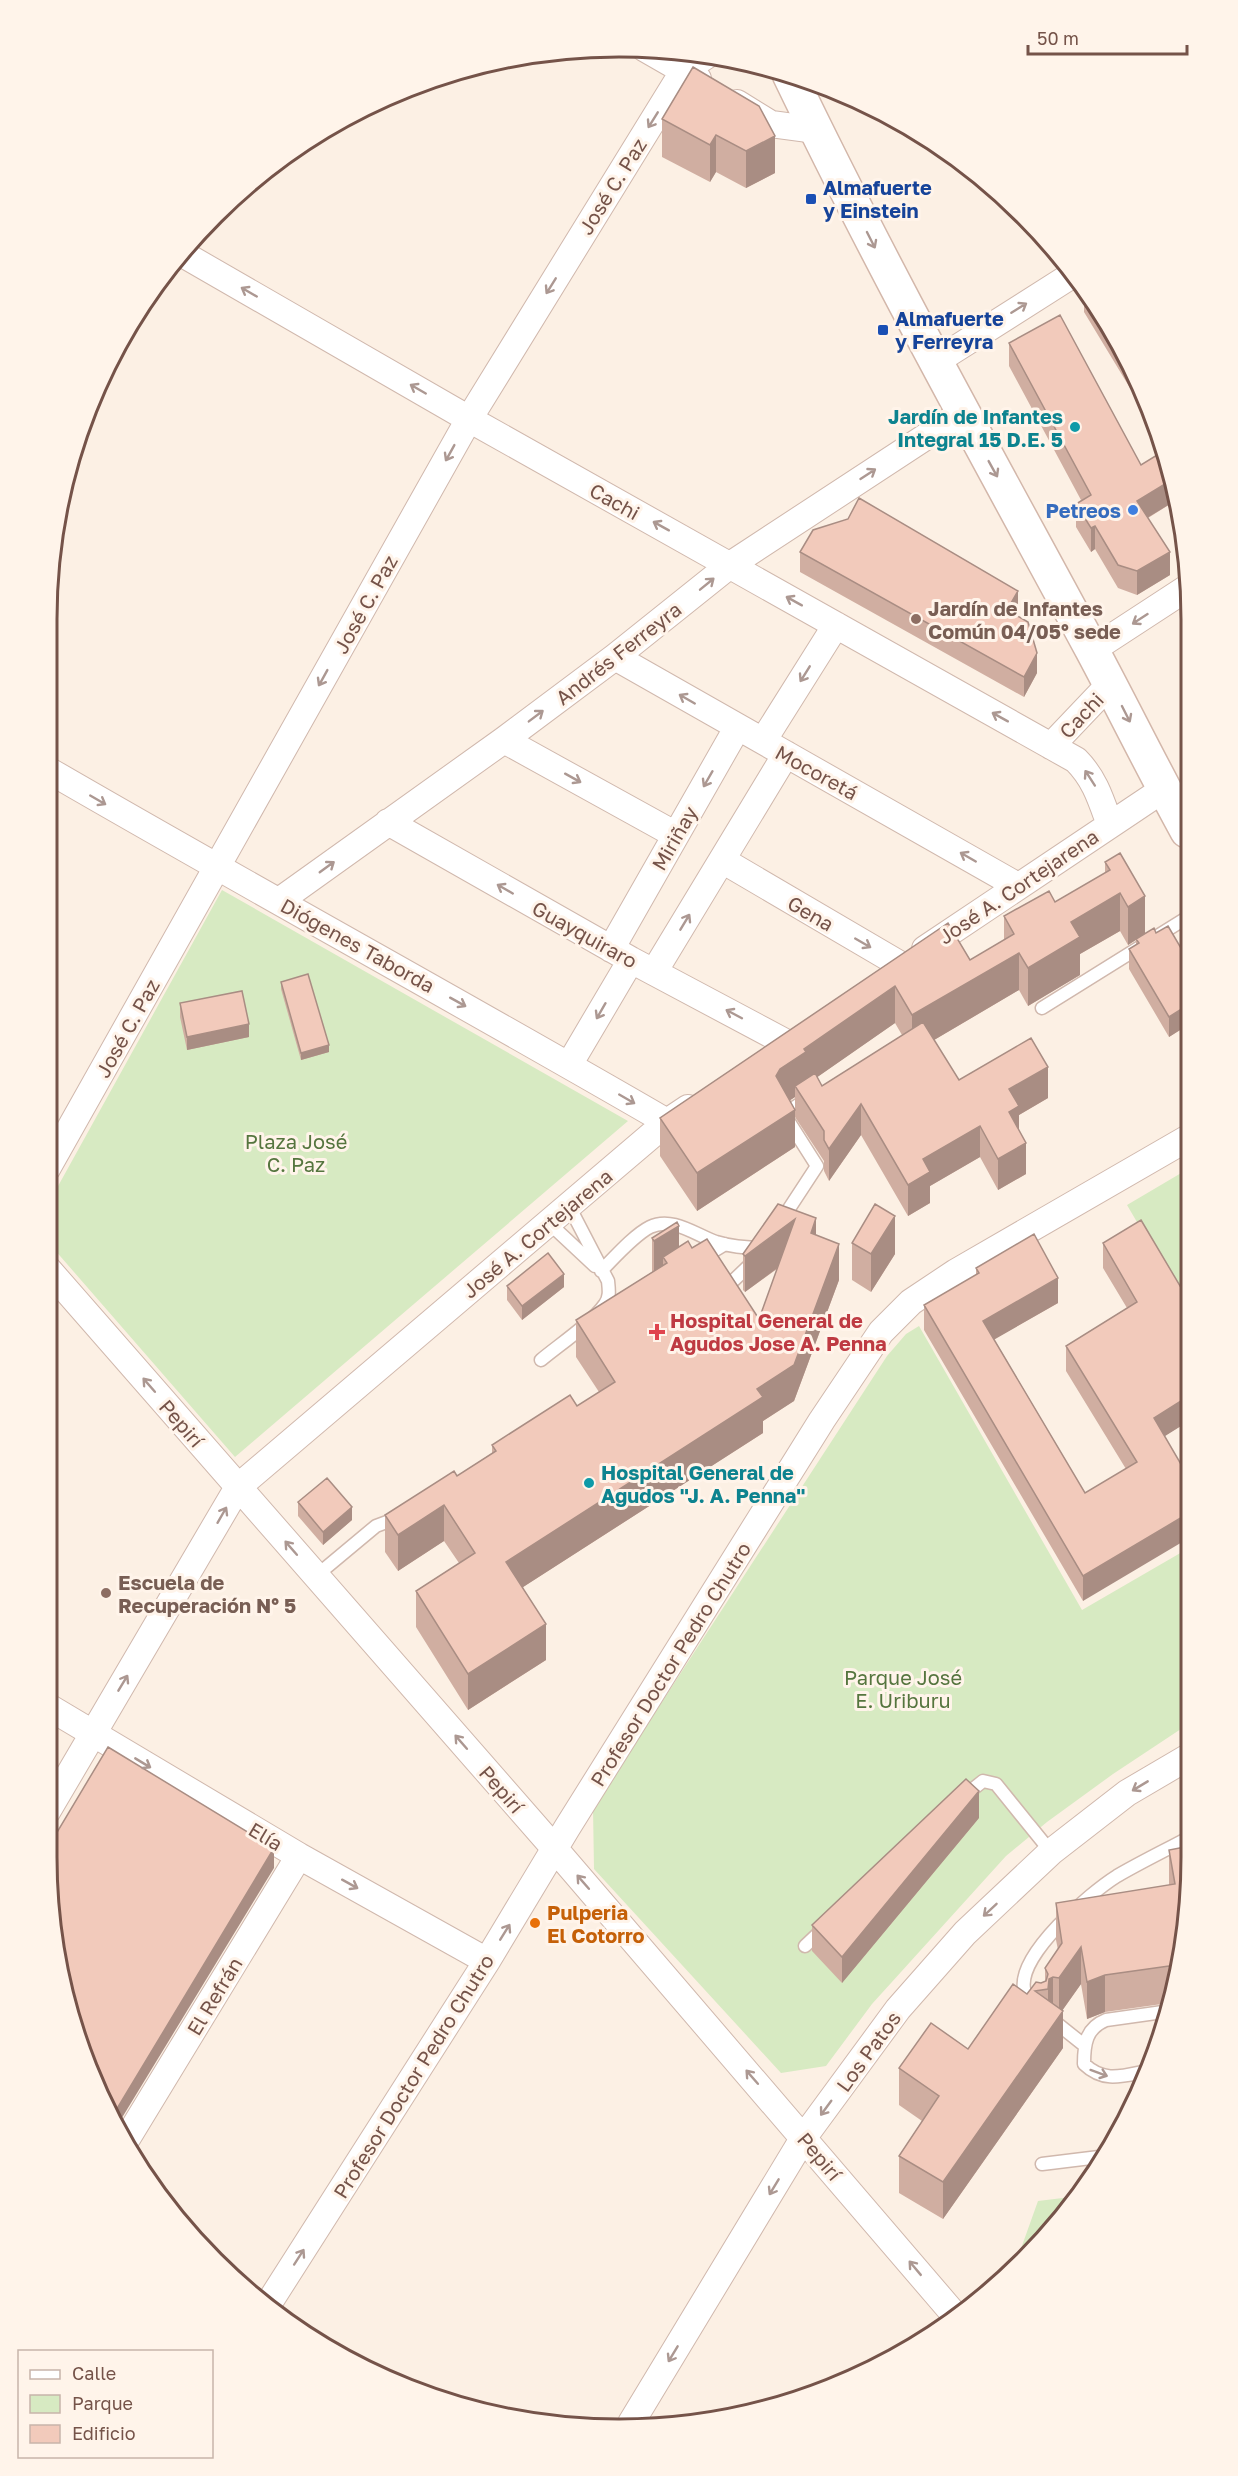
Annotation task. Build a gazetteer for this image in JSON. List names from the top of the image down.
{
  "streets": {
    "street": [
      "José C. Paz",
      "Cachi",
      "Andrés Ferreyra",
      "Mocoretá",
      "Miriñay",
      "José A. Cortejarena",
      "Gena",
      "Guayquiraro",
      "Diógenes Taborda",
      "Pepirí",
      "Profesor Doctor Pedro Chutro",
      "Elía",
      "El Refrán",
      "Los Patos"
    ]
  },
  "crossings": [
    ["José C. Paz", "Cachi"],
    ["José C. Paz", "Diógenes Taborda"],
    ["Cachi", "Andrés Ferreyra"],
    ["Cachi", "José A. Cortejarena"],
    ["Andrés Ferreyra", "Mocoretá"],
    ["Andrés Ferreyra", "Guayquiraro"],
    ["Andrés Ferreyra", "Diógenes Taborda"],
    ["Mocoretá", "Miriñay"],
    ["Mocoretá", "José A. Cortejarena"],
    ["Miriñay", "Guayquiraro"],
    ["Miriñay", "Diógenes Taborda"],
    ["José A. Cortejarena", "Gena"],
    ["José A. Cortejarena", "Diógenes Taborda"],
    ["José A. Cortejarena", "Pepirí"],
    ["José A. Cortejarena", "Elía"],
    ["Pepirí", "Profesor Doctor Pedro Chutro"],
    ["Pepirí", "Los Patos"],
    ["Profesor Doctor Pedro Chutro", "Elía"],
    ["Elía", "El Refrán"]
  ],
  "one_way": [
    "José C. Paz",
    "Cachi",
    "Gena",
    "Diógenes Taborda",
    "Pepirí",
    "Profesor Doctor Pedro Chutro",
    "Elía",
    "Los Patos"
  ],
  "parks": ["Plaza José C. Paz", "Parque José E. Uriburu"],
  "places": {
    "transit": ["Almafuerte y Einstein", "Almafuerte y Ferreyra"],
    "other": [
      "Jardín de Infantes Integral 15 D.E. 5",
      "Petreos",
      "Jardín de Infantes Común 04/05° sede",
      "Hospital General de Agudos \"J. A. Penna\"",
      "Escuela de Recuperación N° 5",
      "Pulperia El Cotorro"
    ],
    "health": ["Hospital General de Agudos Jose A. Penna"]
  },
  "legend": ["Calle", "Parque", "Edificio"],
  "scale_bar": "50 m"
}
